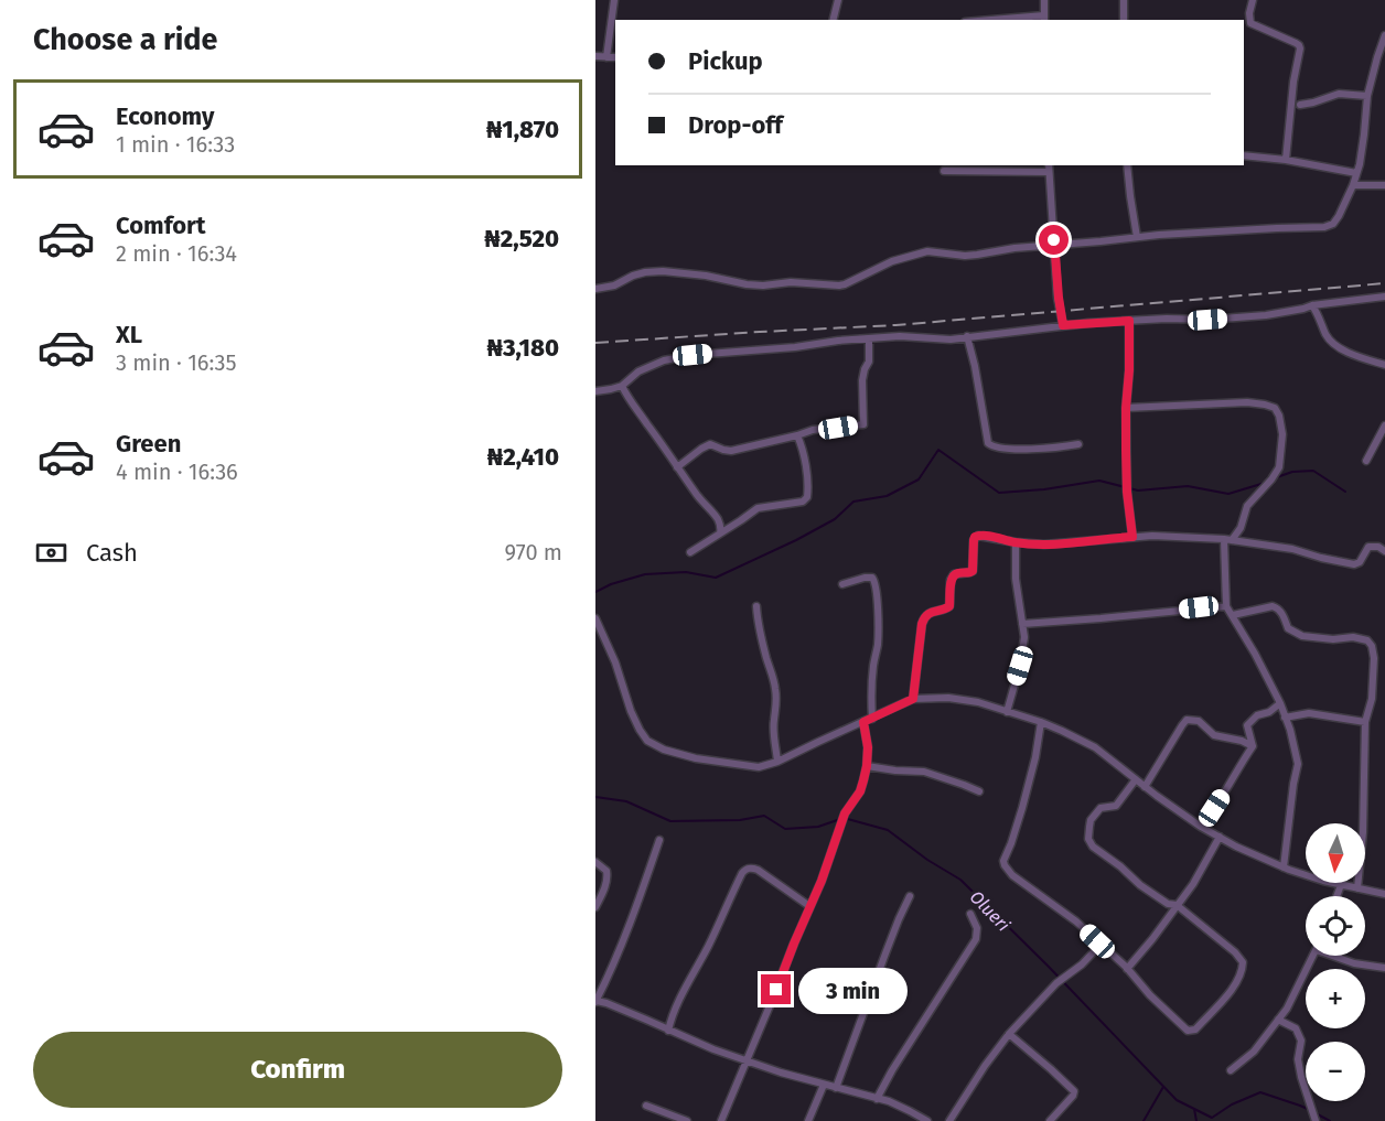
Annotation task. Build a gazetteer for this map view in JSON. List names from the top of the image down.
{
  "water": ["Olueri"],
  "north": "bottom",
  "page": {
    "heading": "Choose a ride",
    "banner": ["Pickup", "Drop-off"],
    "list": [
      {
        "name": "Economy",
        "note": "1 min · 16:33",
        "value": "₦1,870"
      },
      {
        "name": "Comfort",
        "note": "2 min · 16:34",
        "value": "₦2,520"
      },
      {
        "name": "XL",
        "note": "3 min · 16:35",
        "value": "₦3,180"
      },
      {
        "name": "Green",
        "note": "4 min · 16:36",
        "value": "₦2,410"
      }
    ],
    "pay": ["Cash", "970 m"],
    "map_buttons": ["+", "−"],
    "bubble": "3 min",
    "buttons": "Confirm"
  }
}
